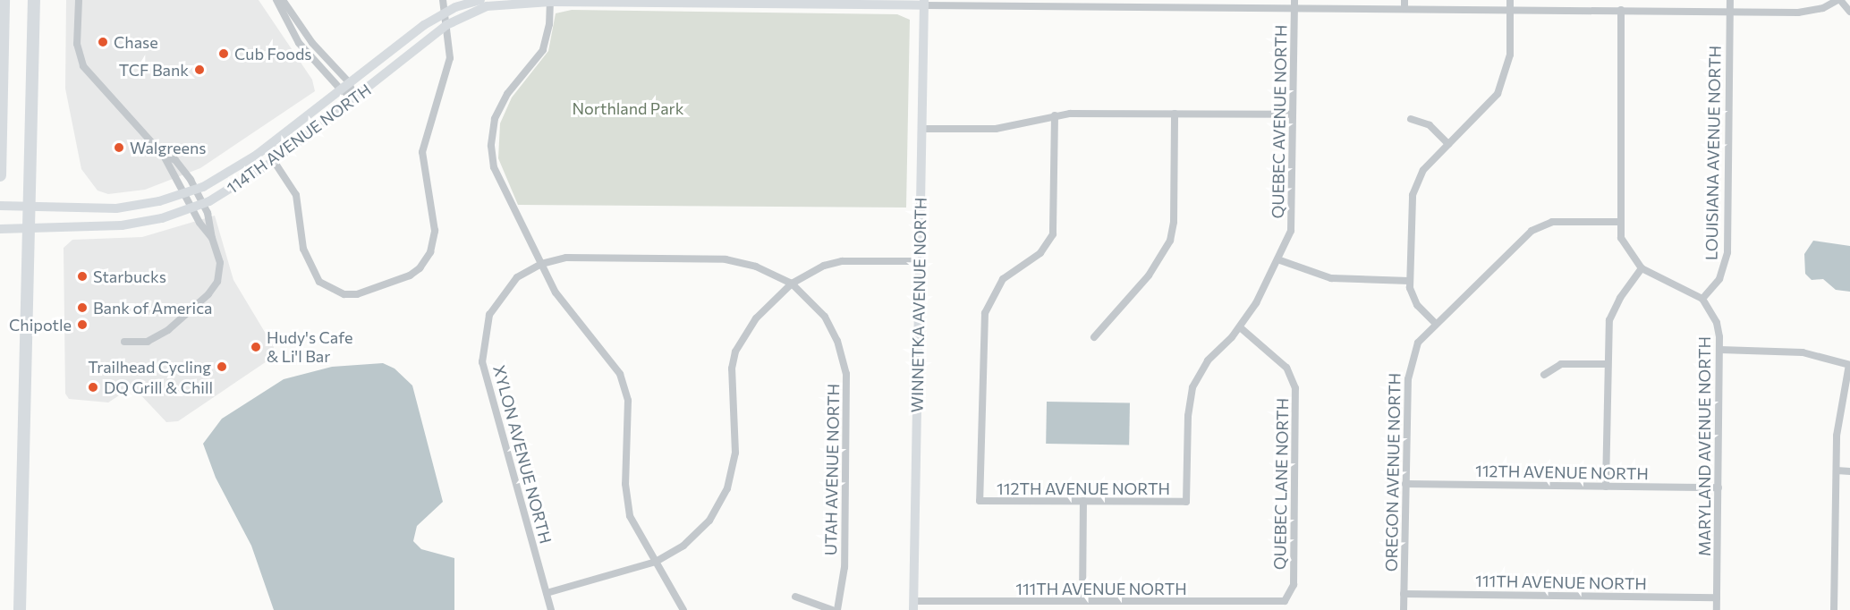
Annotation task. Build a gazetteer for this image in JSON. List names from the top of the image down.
{
  "streets": {
    "street": [
      "QUEBEC AVENUE NORTH",
      "114TH AVENUE NORTH",
      "LOUISIANA AVENUE NORTH",
      "WINNETKA AVENUE NORTH",
      "MARYLAND AVENUE NORTH",
      "XYLON AVENUE NORTH",
      "UTAH AVENUE NORTH",
      "OREGON AVENUE NORTH",
      "112TH AVENUE NORTH",
      "QUEBEC LANE NORTH",
      "111TH AVENUE NORTH"
    ]
  },
  "crossings": [
    ["QUEBEC AVENUE NORTH", "114TH AVENUE NORTH"],
    ["QUEBEC AVENUE NORTH", "112TH AVENUE NORTH"],
    ["QUEBEC AVENUE NORTH", "QUEBEC LANE NORTH"],
    ["114TH AVENUE NORTH", "LOUISIANA AVENUE NORTH"],
    ["114TH AVENUE NORTH", "WINNETKA AVENUE NORTH"],
    ["LOUISIANA AVENUE NORTH", "MARYLAND AVENUE NORTH"],
    ["WINNETKA AVENUE NORTH", "111TH AVENUE NORTH"],
    ["MARYLAND AVENUE NORTH", "112TH AVENUE NORTH"],
    ["MARYLAND AVENUE NORTH", "111TH AVENUE NORTH"],
    ["XYLON AVENUE NORTH", "UTAH AVENUE NORTH"],
    ["OREGON AVENUE NORTH", "112TH AVENUE NORTH"],
    ["OREGON AVENUE NORTH", "111TH AVENUE NORTH"],
    ["QUEBEC LANE NORTH", "111TH AVENUE NORTH"]
  ],
  "parks": ["Northland Park"],
  "places": [
    "Chase",
    "Cub Foods",
    "TCF Bank",
    "Walgreens",
    "Starbucks",
    "Bank of America",
    "Chipotle",
    "Hudy's Cafe & Li'l Bar",
    "Trailhead Cycling",
    "DQ Grill & Chill"
  ]
}
